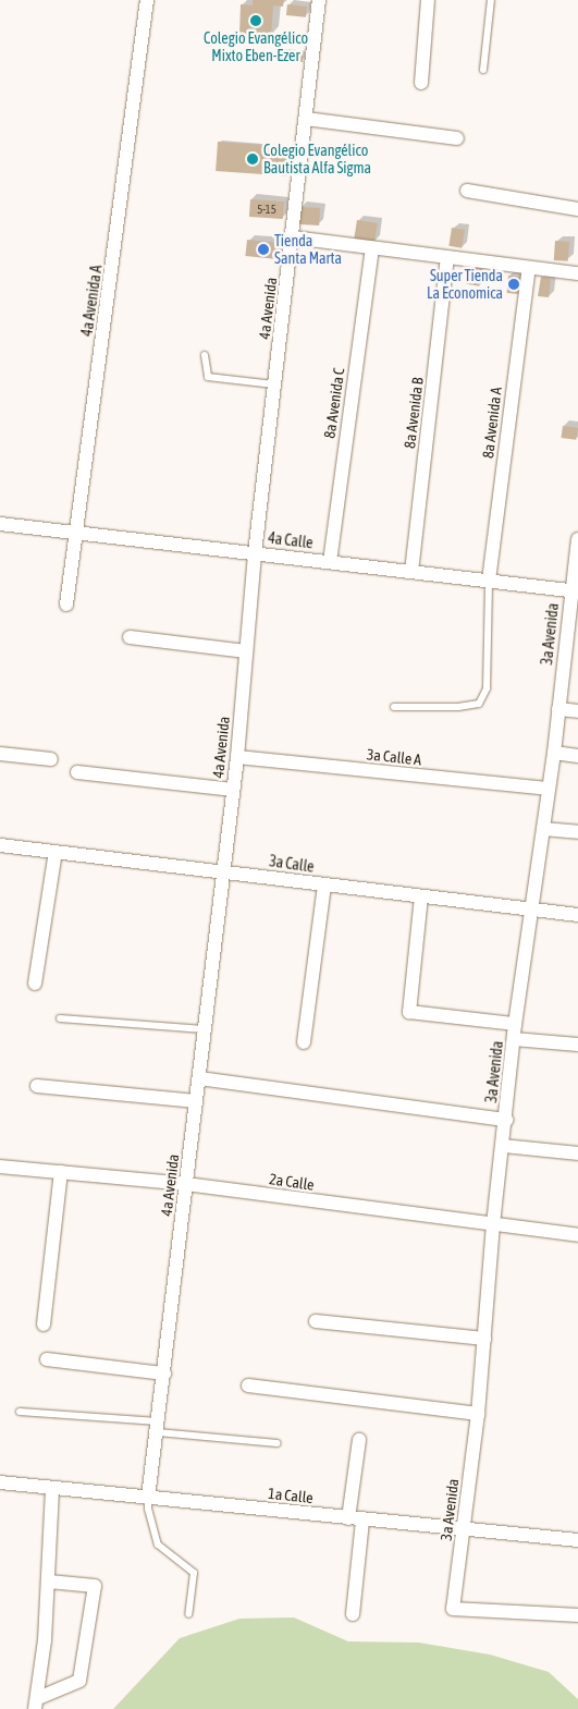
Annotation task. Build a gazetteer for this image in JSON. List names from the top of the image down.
{
  "streets": {
    "street": [
      "4a Avenida A",
      "4a Avenida",
      "8a Avenida C",
      "8a Avenida B",
      "8a Avenida A",
      "4a Calle",
      "3a Avenida",
      "3a Calle A",
      "3a Calle",
      "2a Calle",
      "1a Calle"
    ]
  },
  "crossings": [
    ["4a Avenida A", "4a Calle"],
    ["4a Avenida", "4a Calle"],
    ["4a Avenida", "3a Calle A"],
    ["4a Avenida", "3a Calle"],
    ["4a Avenida", "2a Calle"],
    ["4a Avenida", "1a Calle"],
    ["8a Avenida C", "4a Calle"],
    ["8a Avenida B", "4a Calle"],
    ["8a Avenida A", "4a Calle"],
    ["4a Calle", "3a Avenida"],
    ["3a Avenida", "3a Calle A"],
    ["3a Avenida", "3a Calle"],
    ["3a Avenida", "2a Calle"],
    ["3a Avenida", "1a Calle"]
  ],
  "places": [
    "Colegio Evangélico Mixto Eben-Ezer",
    "Colegio Evangélico Bautista Alfa Sigma",
    "Tienda Santa Marta",
    "Super Tienda La Economica"
  ],
  "house_numbers": ["5-15"]
}
